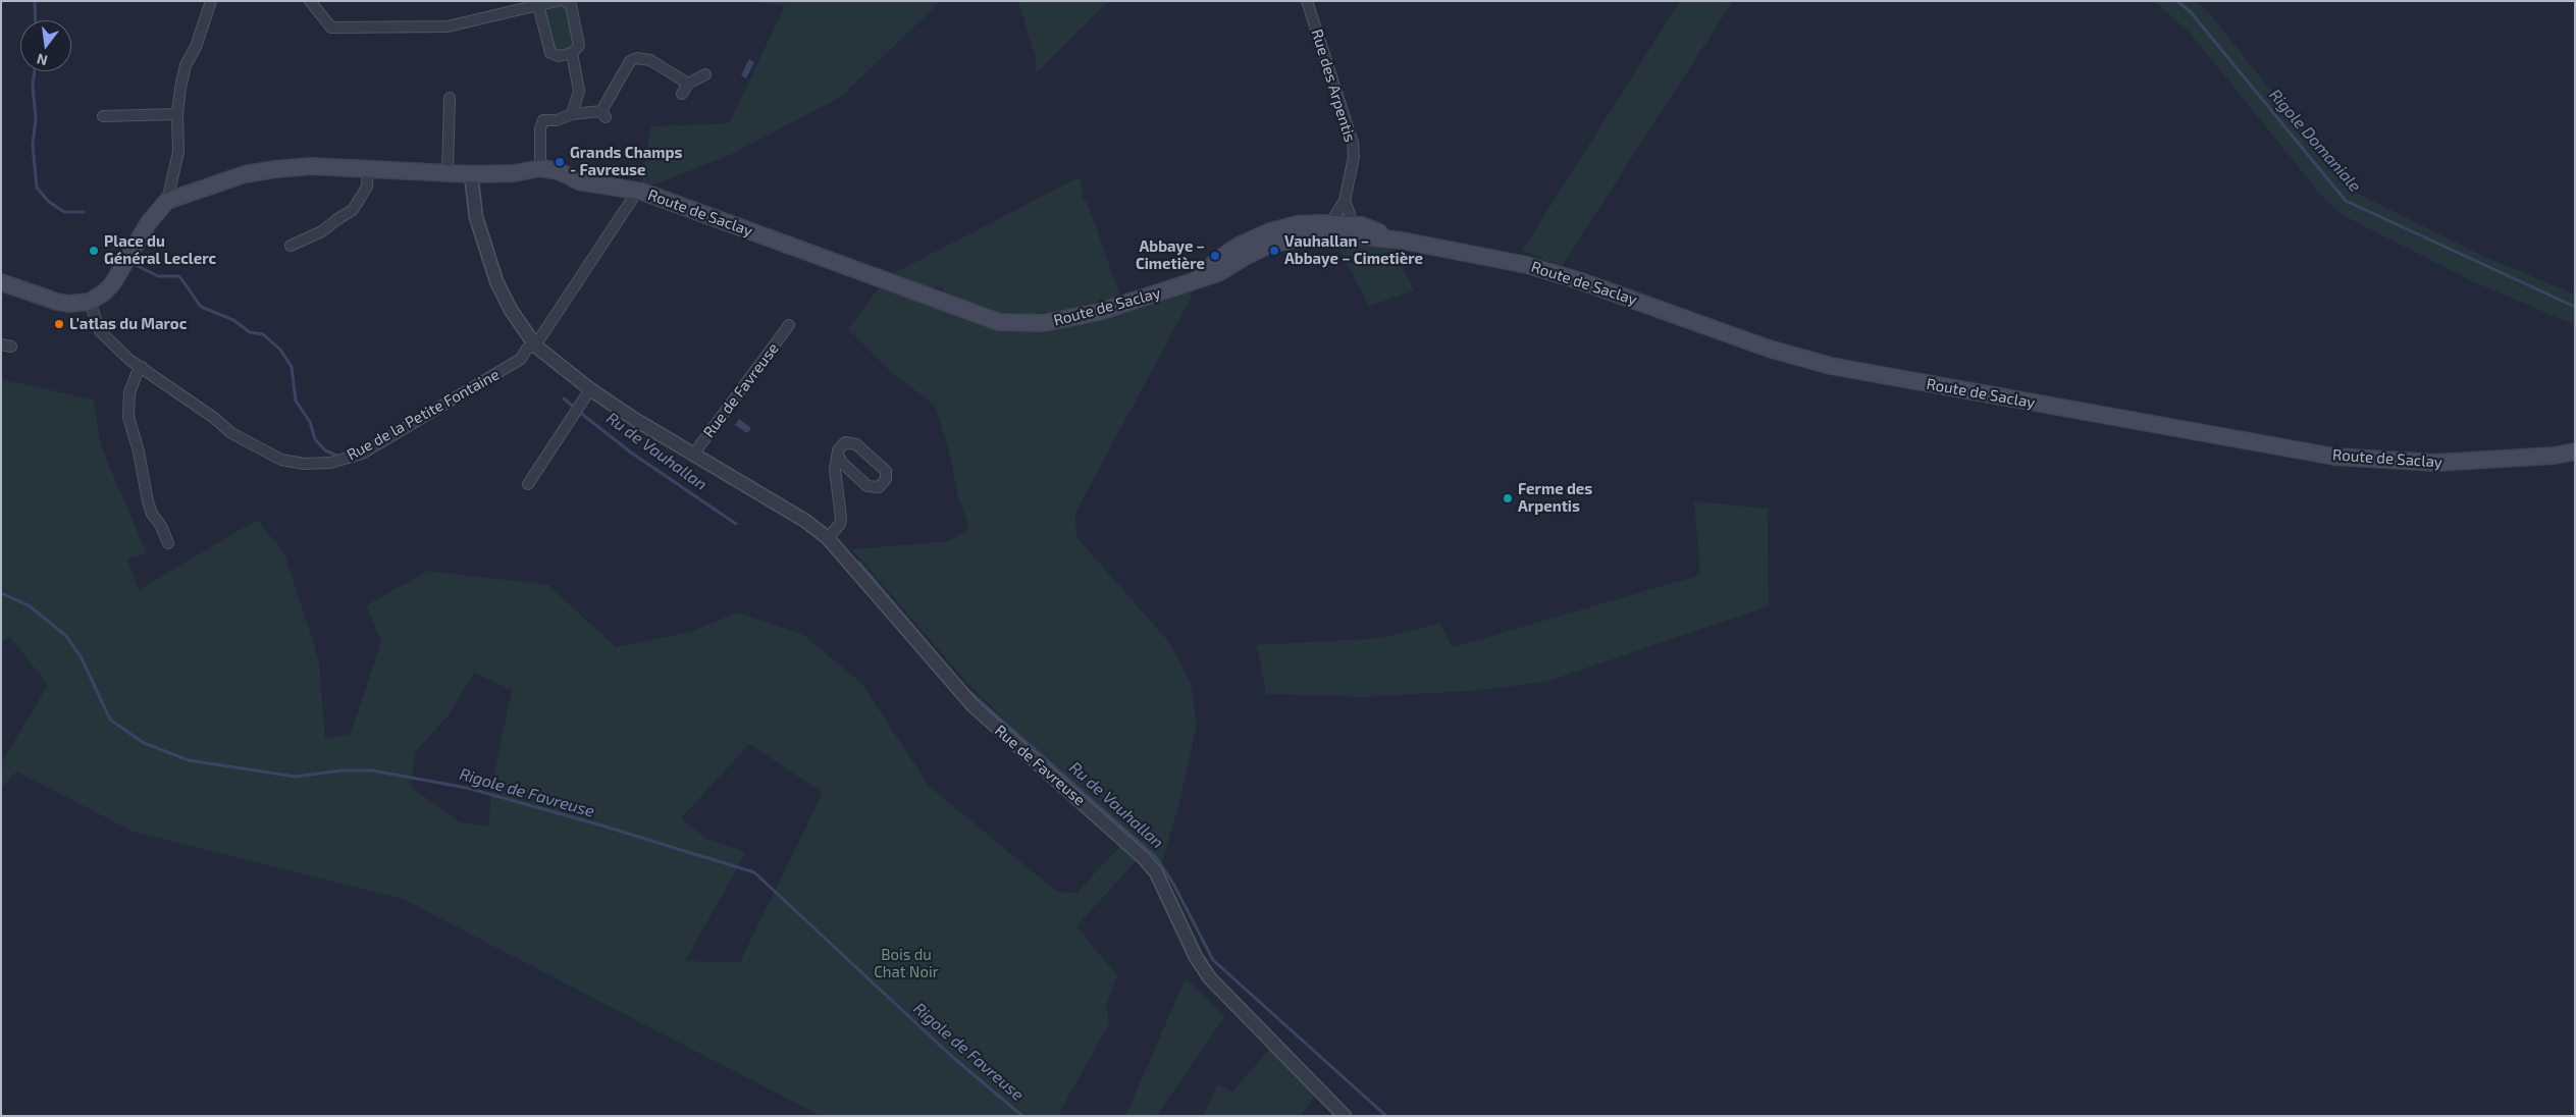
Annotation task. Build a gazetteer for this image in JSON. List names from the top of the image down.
{
  "streets": {
    "main road": ["Route de Saclay"],
    "street": ["Rue des Arpentis", "Rue de Favreuse", "Rue de la Petite Fontaine"]
  },
  "crossings": [
    ["Rue des Arpentis", "Route de Saclay"],
    ["Route de Saclay", "Rue de Favreuse"],
    ["Route de Saclay", "Rue de la Petite Fontaine"],
    ["Rue de Favreuse", "Rue de la Petite Fontaine"]
  ],
  "water": ["Rigole Domaniale", "Ru de Vauhallan", "Rigole de Favreuse"],
  "parks": ["Bois du Chat Noir"],
  "places": [
    "Grands Champs - Favreuse",
    "Place du Général Leclerc",
    "Vauhallan – Abbaye – Cimetière",
    "Abbaye – Cimetière",
    "L'atlas du Maroc",
    "Ferme des Arpentis"
  ],
  "north": "bottom"
}
